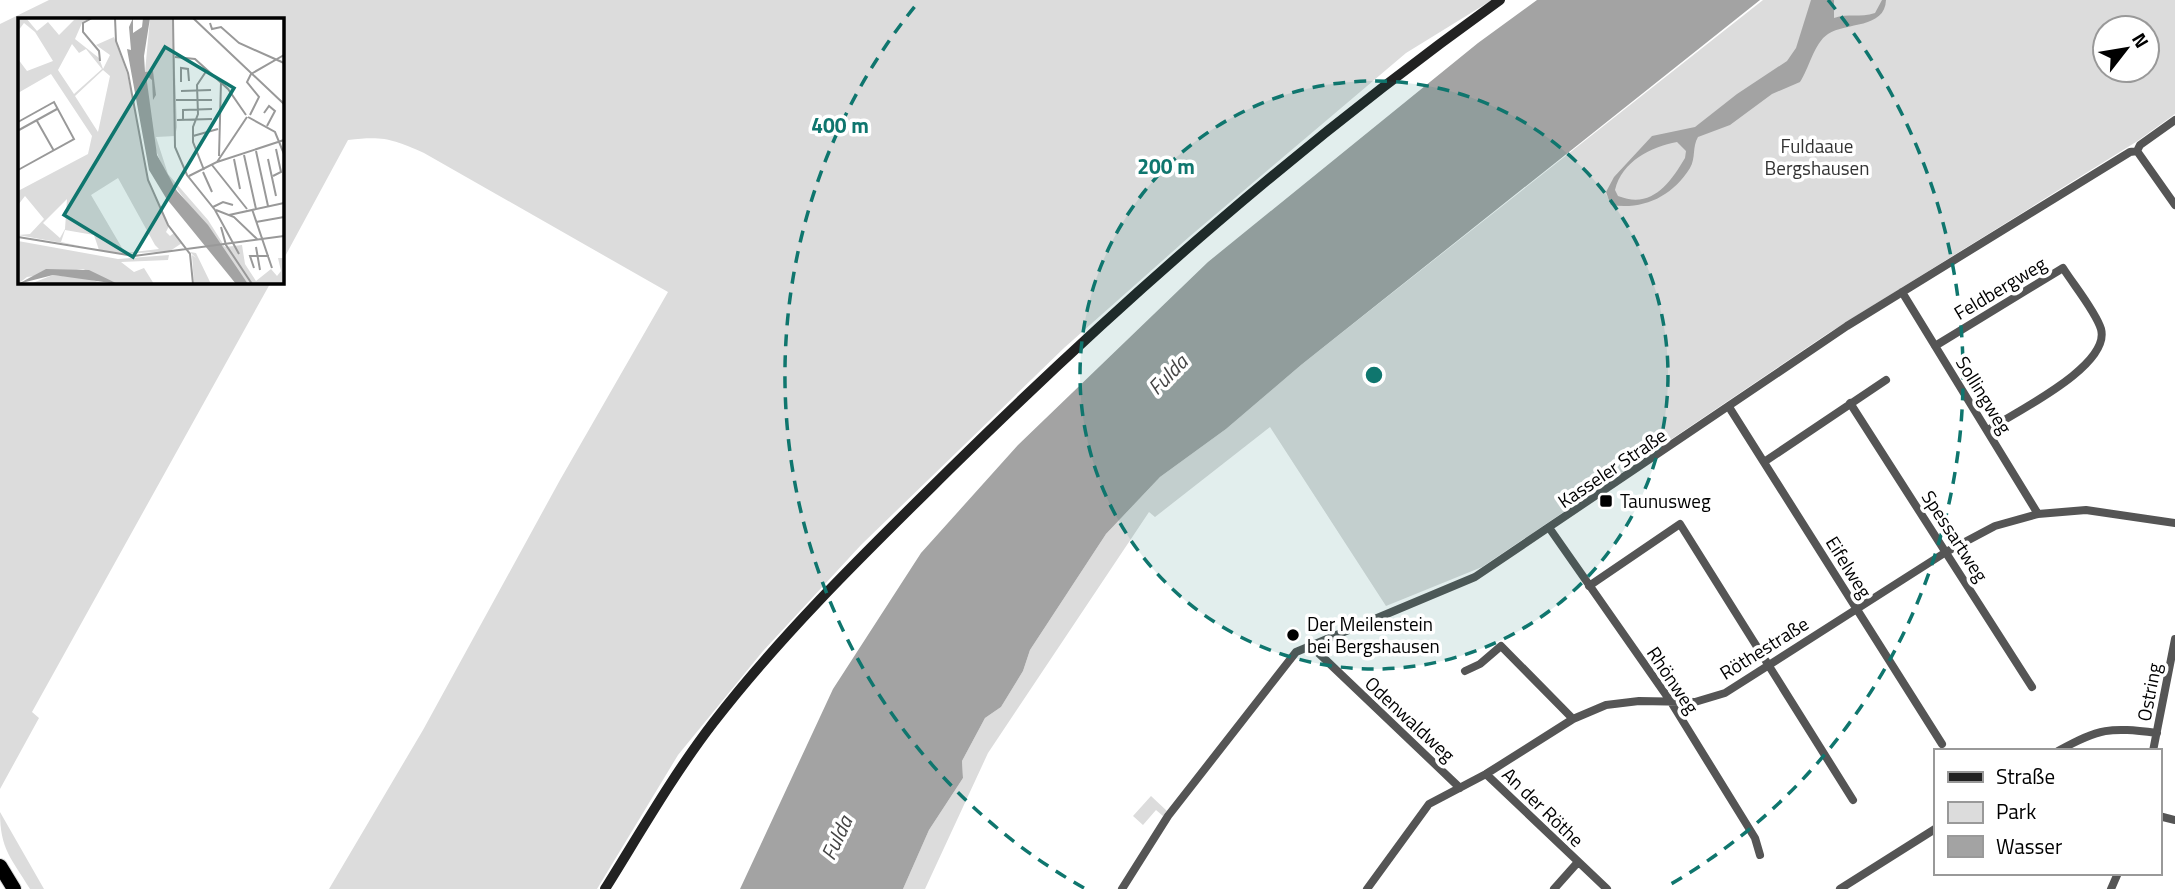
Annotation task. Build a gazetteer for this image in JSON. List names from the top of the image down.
{
  "streets": {
    "street": [
      "Feldbergweg",
      "Sollingweg",
      "Kasseler Straße",
      "Spessartweg",
      "Eifelweg",
      "Röthestraße",
      "Rhönweg",
      "Ostring",
      "Odenwaldweg",
      "An der Röthe"
    ]
  },
  "crossings": [
    ["Feldbergweg", "Sollingweg"],
    ["Sollingweg", "Kasseler Straße"],
    ["Sollingweg", "Röthestraße"],
    ["Kasseler Straße", "Eifelweg"],
    ["Kasseler Straße", "Rhönweg"],
    ["Kasseler Straße", "Odenwaldweg"],
    ["Spessartweg", "Röthestraße"],
    ["Eifelweg", "Röthestraße"],
    ["Röthestraße", "Rhönweg"],
    ["Röthestraße", "Odenwaldweg"],
    ["Röthestraße", "An der Röthe"]
  ],
  "water": ["Fulda"],
  "parks": ["Fuldaaue Bergshausen"],
  "places": {
    "transit": ["Taunusweg"],
    "other": ["Der Meilenstein bei Bergshausen"]
  },
  "legend": ["Straße", "Park", "Wasser"],
  "north": "top right",
  "rings": ["400 m", "200 m"]
}
